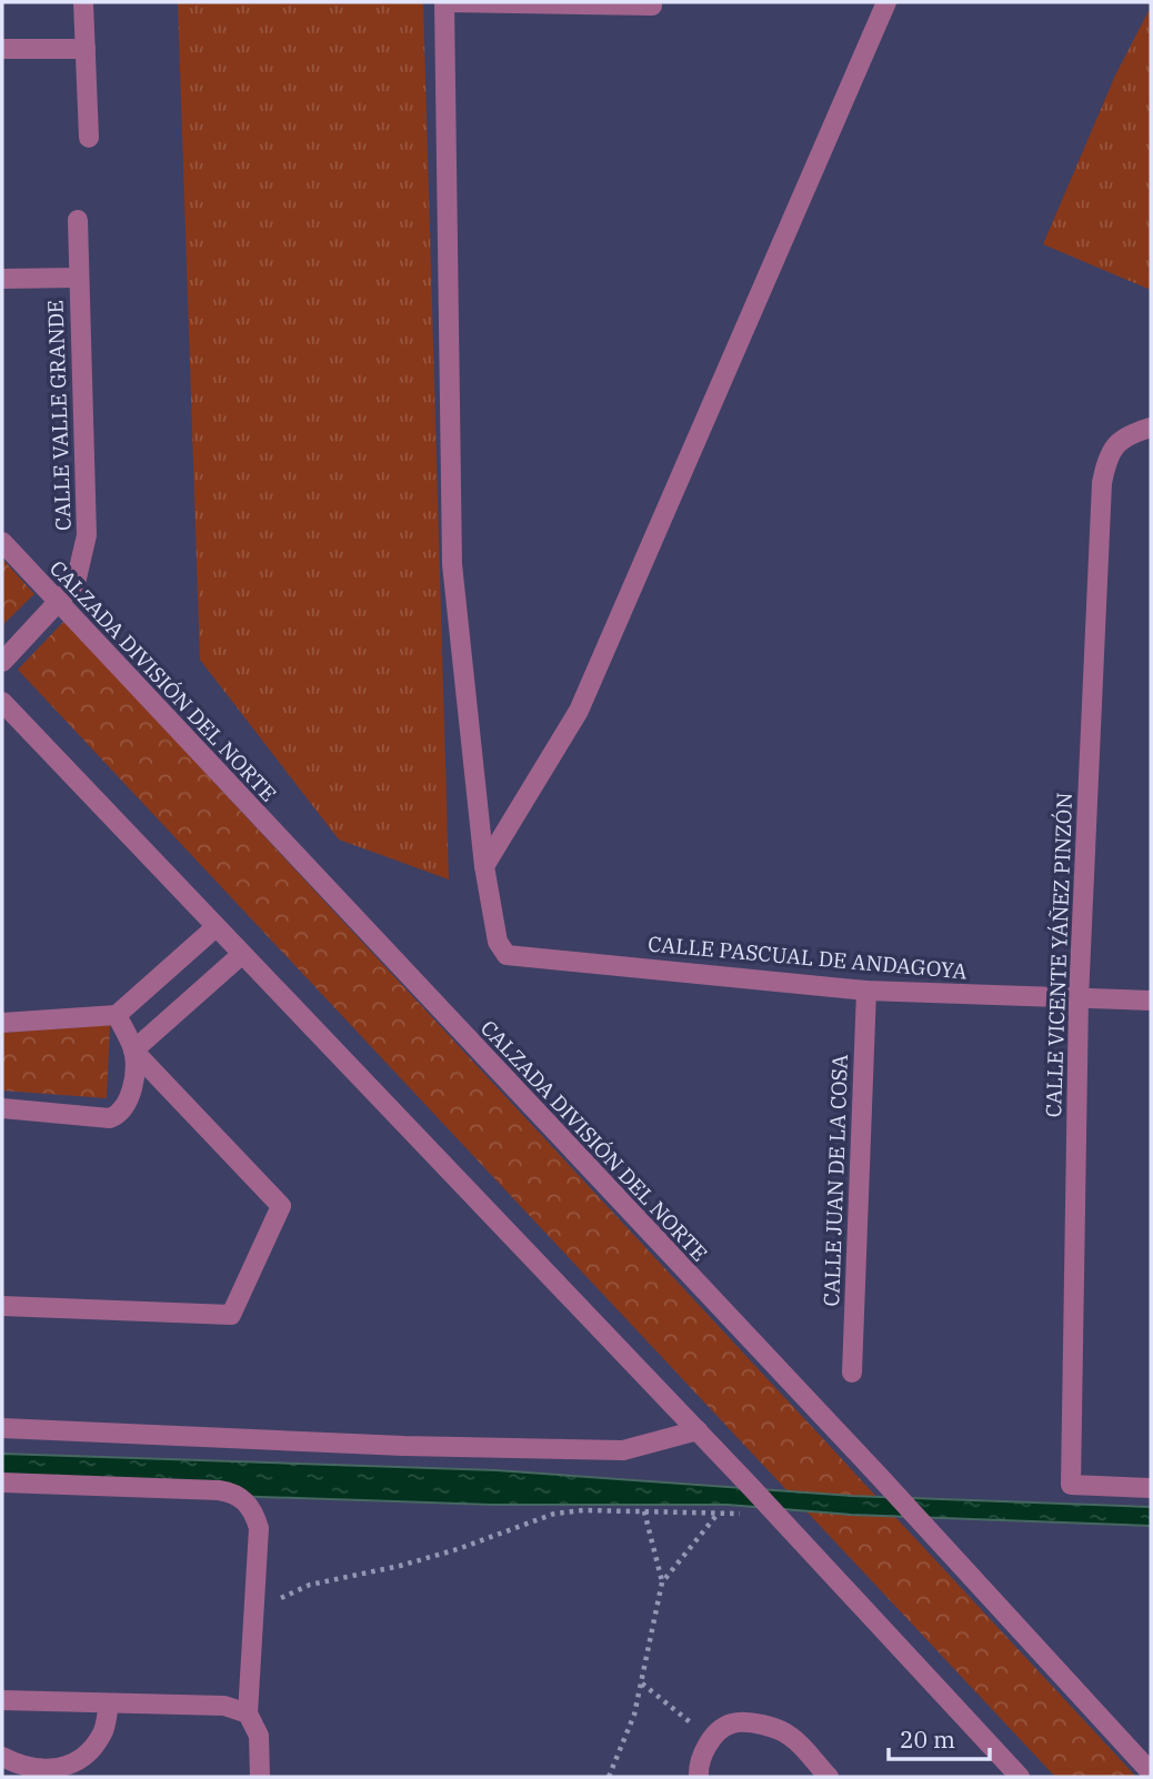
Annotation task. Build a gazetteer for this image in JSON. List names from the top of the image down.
{
  "streets": {
    "street": [
      "CALLE VALLE GRANDE",
      "CALZADA DIVISIÓN DEL NORTE",
      "CALLE VICENTE YÁÑEZ PINZÓN",
      "CALLE PASCUAL DE ANDAGOYA",
      "CALLE JUAN DE LA COSA"
    ]
  },
  "crossings": [
    ["CALLE VALLE GRANDE", "CALZADA DIVISIÓN DEL NORTE"],
    ["CALLE VICENTE YÁÑEZ PINZÓN", "CALLE PASCUAL DE ANDAGOYA"],
    ["CALLE PASCUAL DE ANDAGOYA", "CALLE JUAN DE LA COSA"]
  ],
  "scale_bar": "20 m"
}
